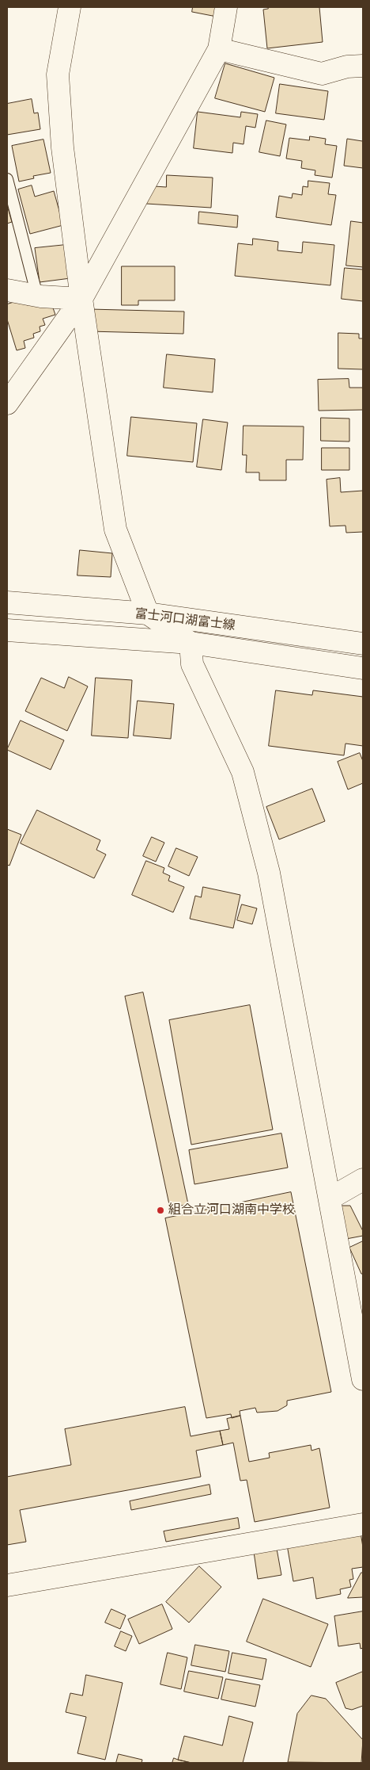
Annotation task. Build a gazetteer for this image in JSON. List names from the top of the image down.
{
  "streets": {
    "street": ["富士河口湖富士線"]
  },
  "places": ["組合立河口湖南中学校"]
}
